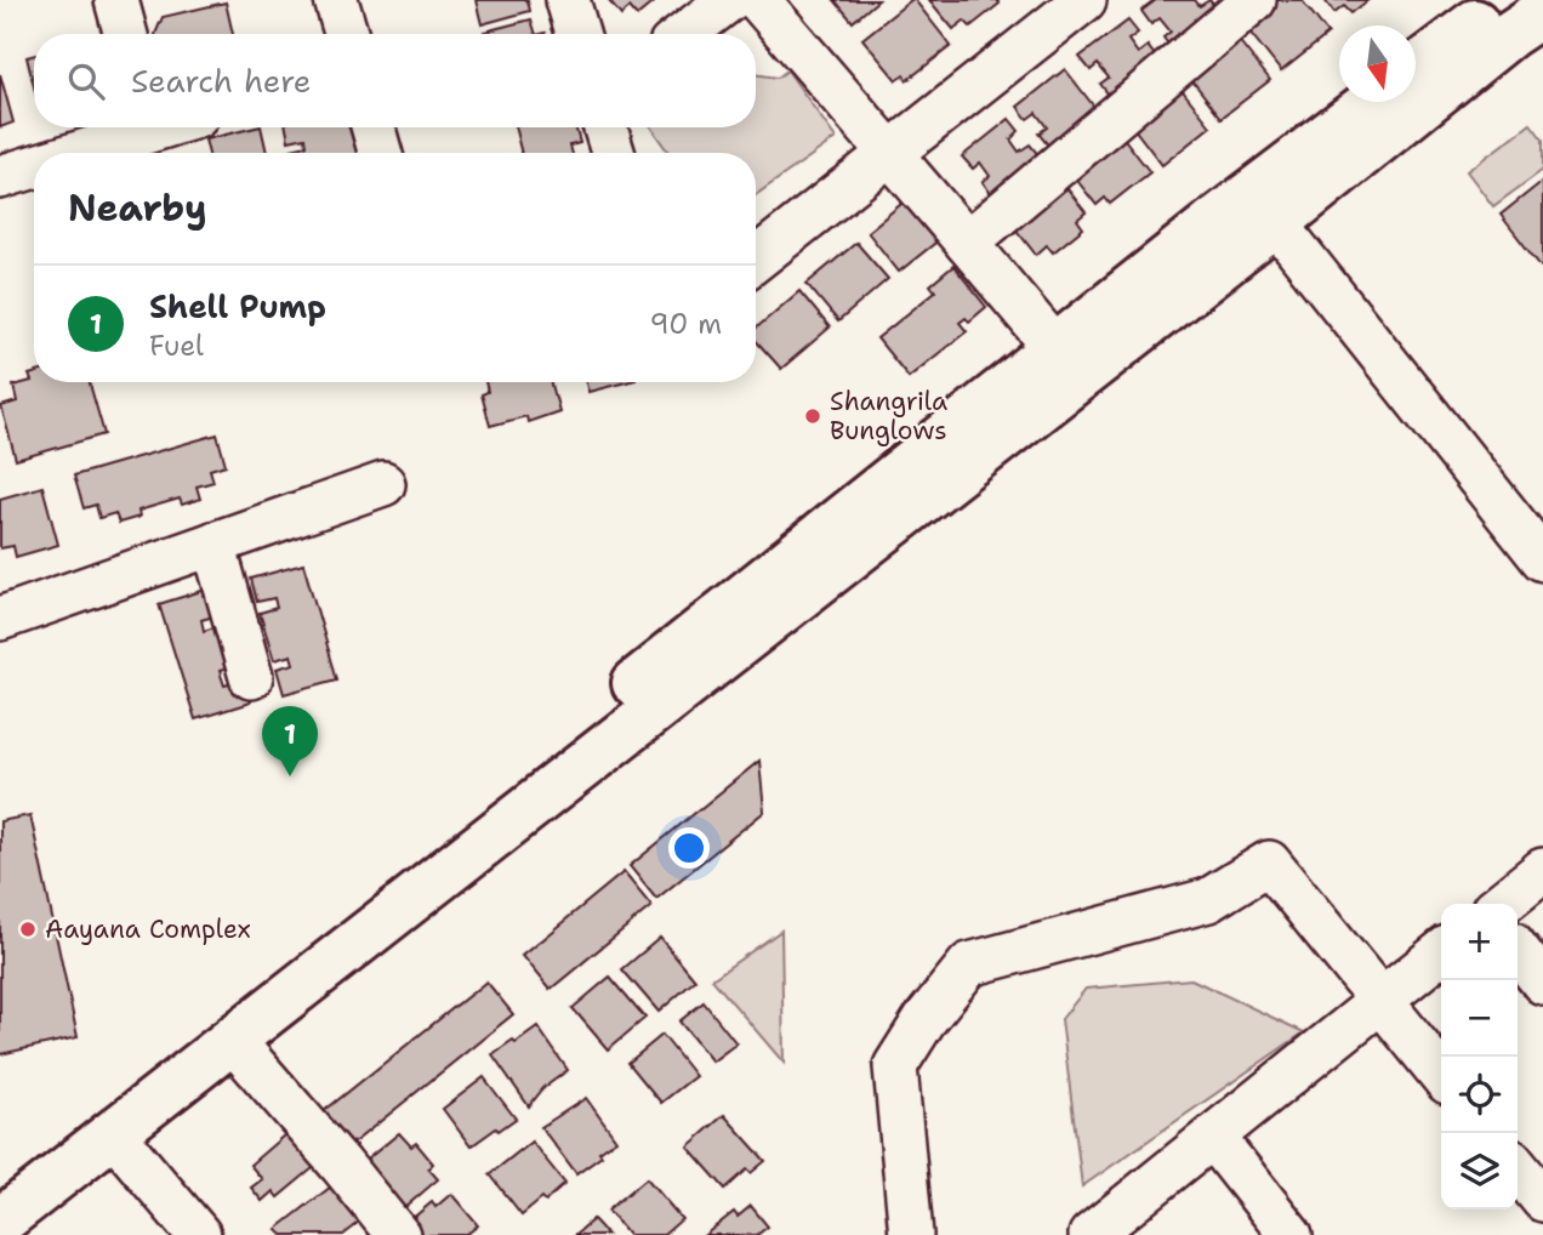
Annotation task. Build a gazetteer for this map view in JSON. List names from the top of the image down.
{
  "places": ["Shangrila Bunglows", "Aayana Complex"],
  "north": "bottom",
  "page": {
    "search": "Search here",
    "heading": "Nearby",
    "list": [
      {
        "mark": "1",
        "name": "Shell Pump",
        "note": "Fuel",
        "value": "90 m"
      }
    ],
    "pins": "1",
    "map_buttons": ["+", "−"]
  }
}
